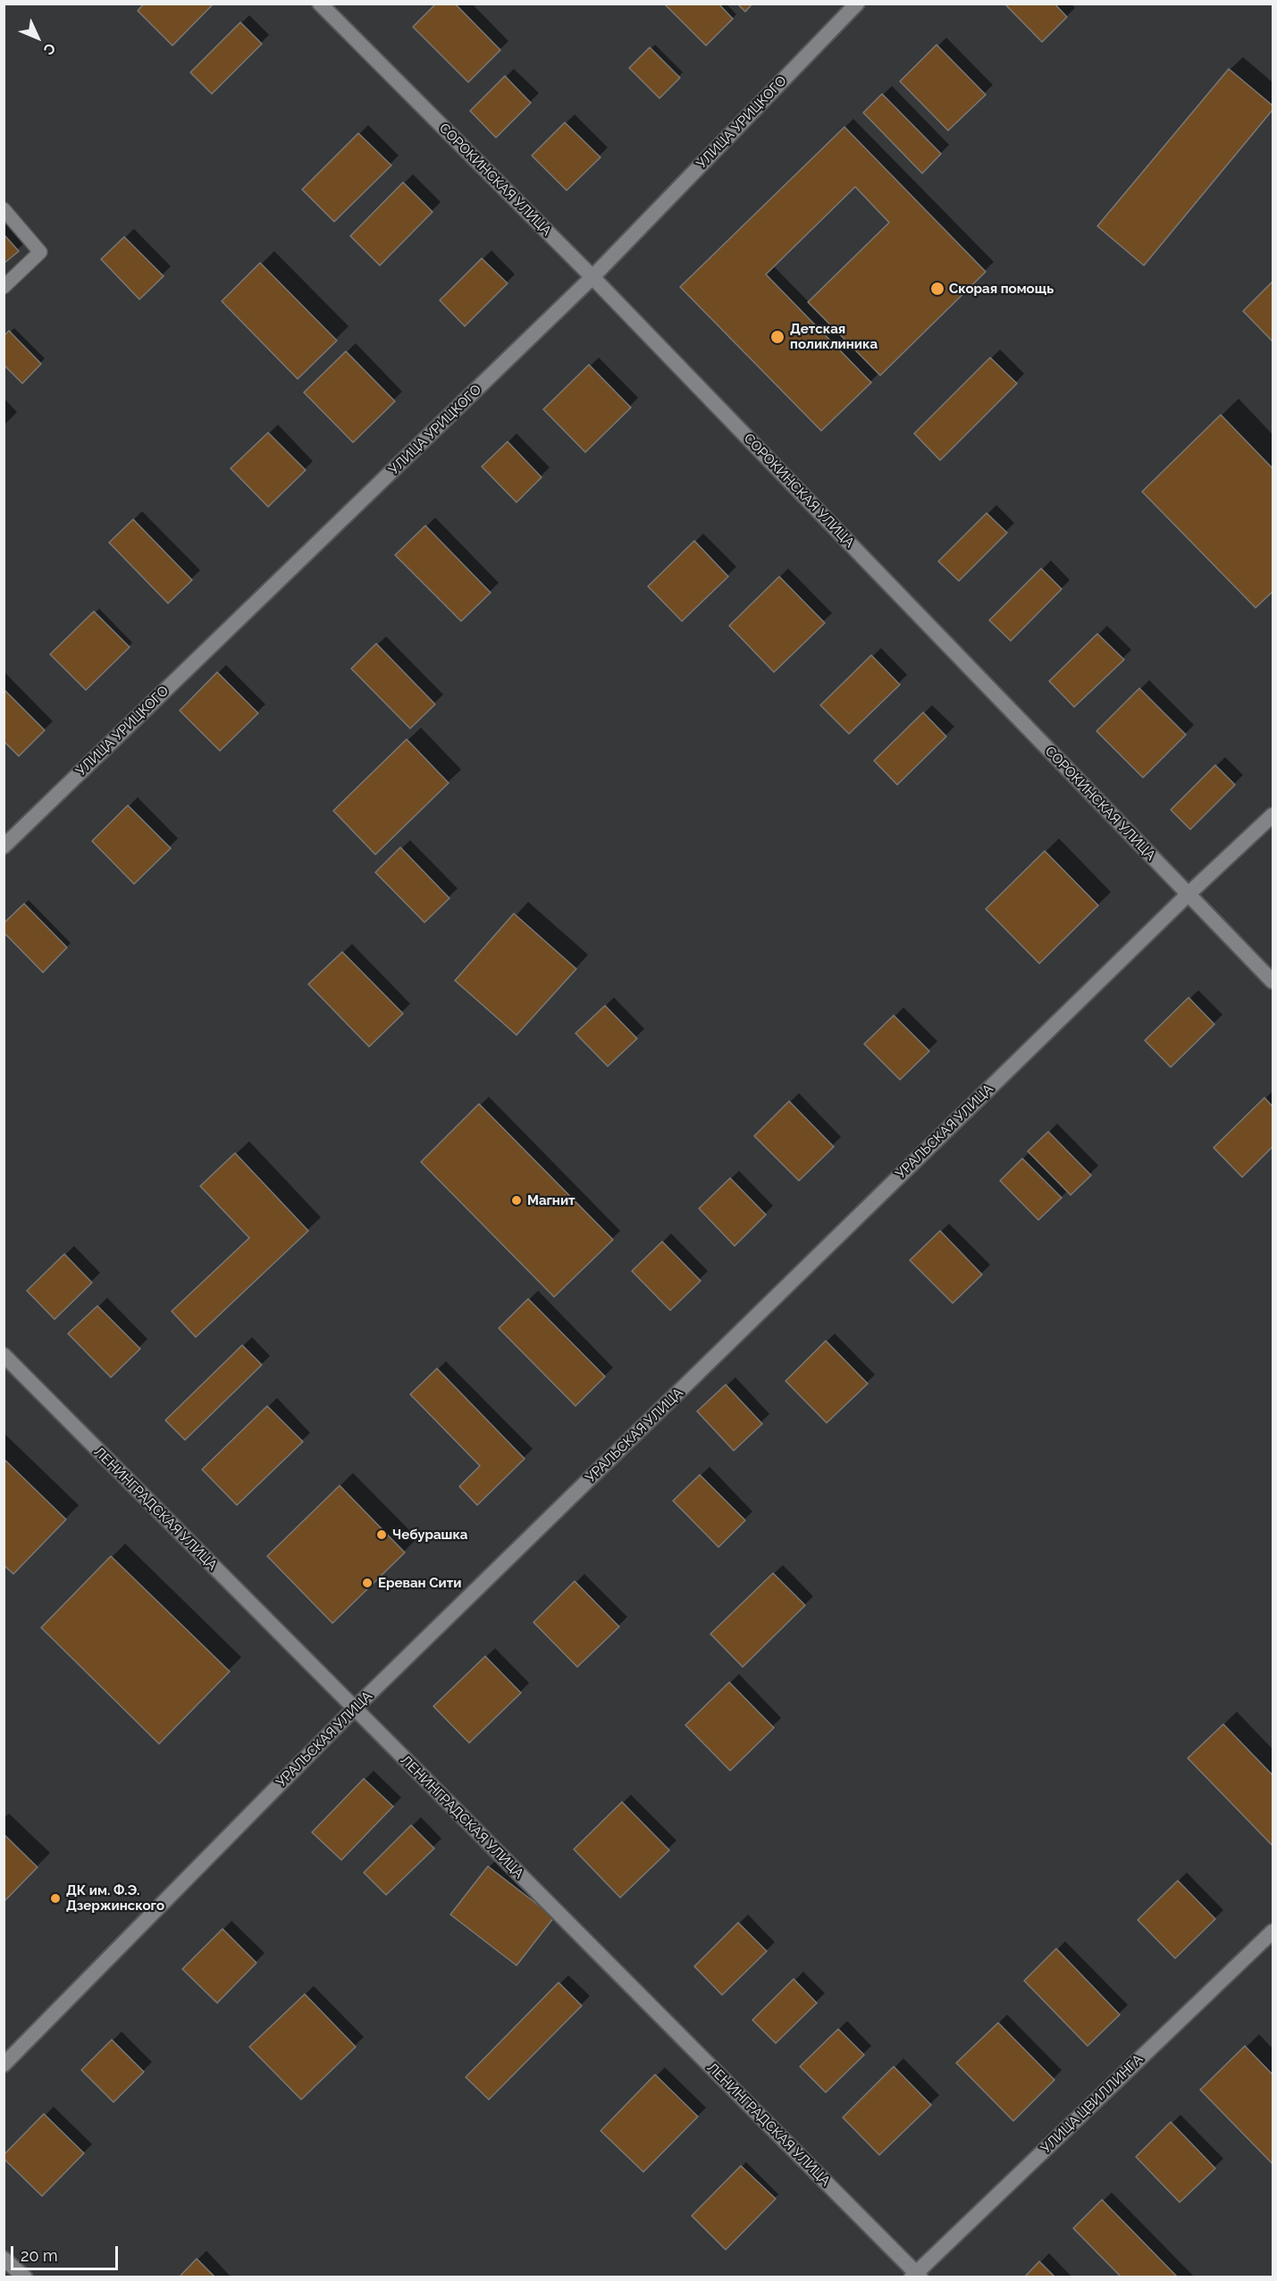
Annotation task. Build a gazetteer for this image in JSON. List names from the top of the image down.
{
  "streets": {
    "street": [
      "УЛИЦА УРИЦКОГО",
      "СОРОКИНСКАЯ УЛИЦА",
      "УРАЛЬСКАЯ УЛИЦА",
      "ЛЕНИНГРАДСКАЯ УЛИЦА",
      "УЛИЦА ЦВИЛЛИНГА"
    ]
  },
  "crossings": [
    ["УЛИЦА УРИЦКОГО", "СОРОКИНСКАЯ УЛИЦА"],
    ["СОРОКИНСКАЯ УЛИЦА", "УРАЛЬСКАЯ УЛИЦА"],
    ["УРАЛЬСКАЯ УЛИЦА", "ЛЕНИНГРАДСКАЯ УЛИЦА"],
    ["ЛЕНИНГРАДСКАЯ УЛИЦА", "УЛИЦА ЦВИЛЛИНГА"]
  ],
  "places": [
    "Скорая помощь",
    "Детская поликлиника",
    "Магнит",
    "Чебурашка",
    "Ереван Сити",
    "ДК им. Ф.Э. Дзержинского"
  ],
  "scale_bar": "20 m",
  "north": "bottom right"
}
